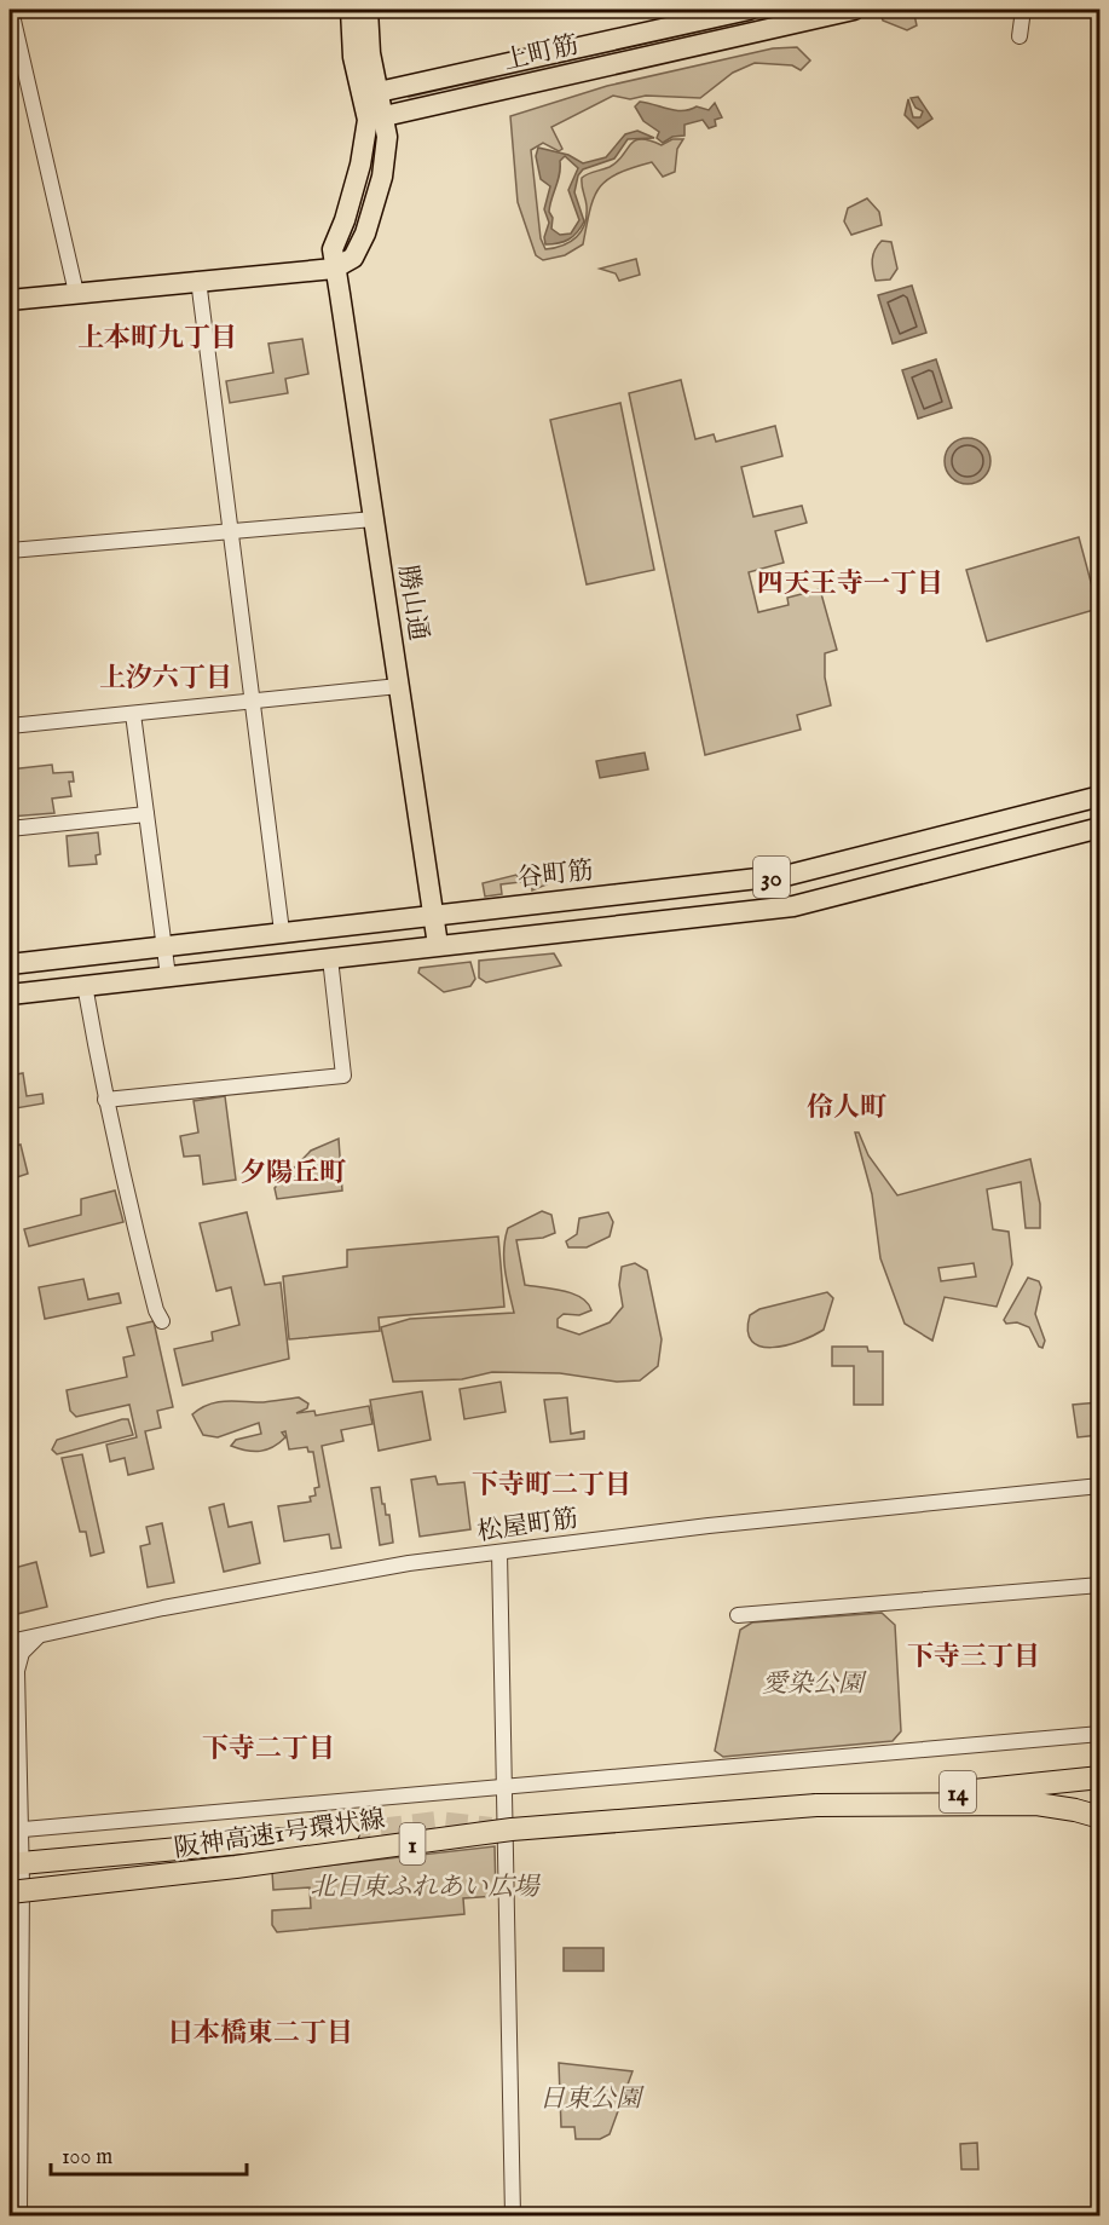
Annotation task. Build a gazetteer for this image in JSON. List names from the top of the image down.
{
  "streets": {
    "highway": ["14", "阪神高速1号環状線", "1"],
    "main road": [
      "上町筋",
      "勝山通",
      "谷町筋",
      "30"
    ],
    "street": ["松屋町筋"]
  },
  "crossings": [
    ["勝山通", "谷町筋"],
    ["勝山通", "30"],
    ["14", "阪神高速1号環状線"],
    ["14", "1"],
    ["阪神高速1号環状線", "1"]
  ],
  "districts": [
    "上本町九丁目",
    "四天王寺一丁目",
    "上汐六丁目",
    "伶人町",
    "夕陽丘町",
    "下寺町二丁目",
    "下寺三丁目",
    "下寺二丁目",
    "日本橋東二丁目"
  ],
  "parks": ["愛染公園", "北日東ふれあい広場", "日東公園"],
  "scale_bar": "100 m"
}
